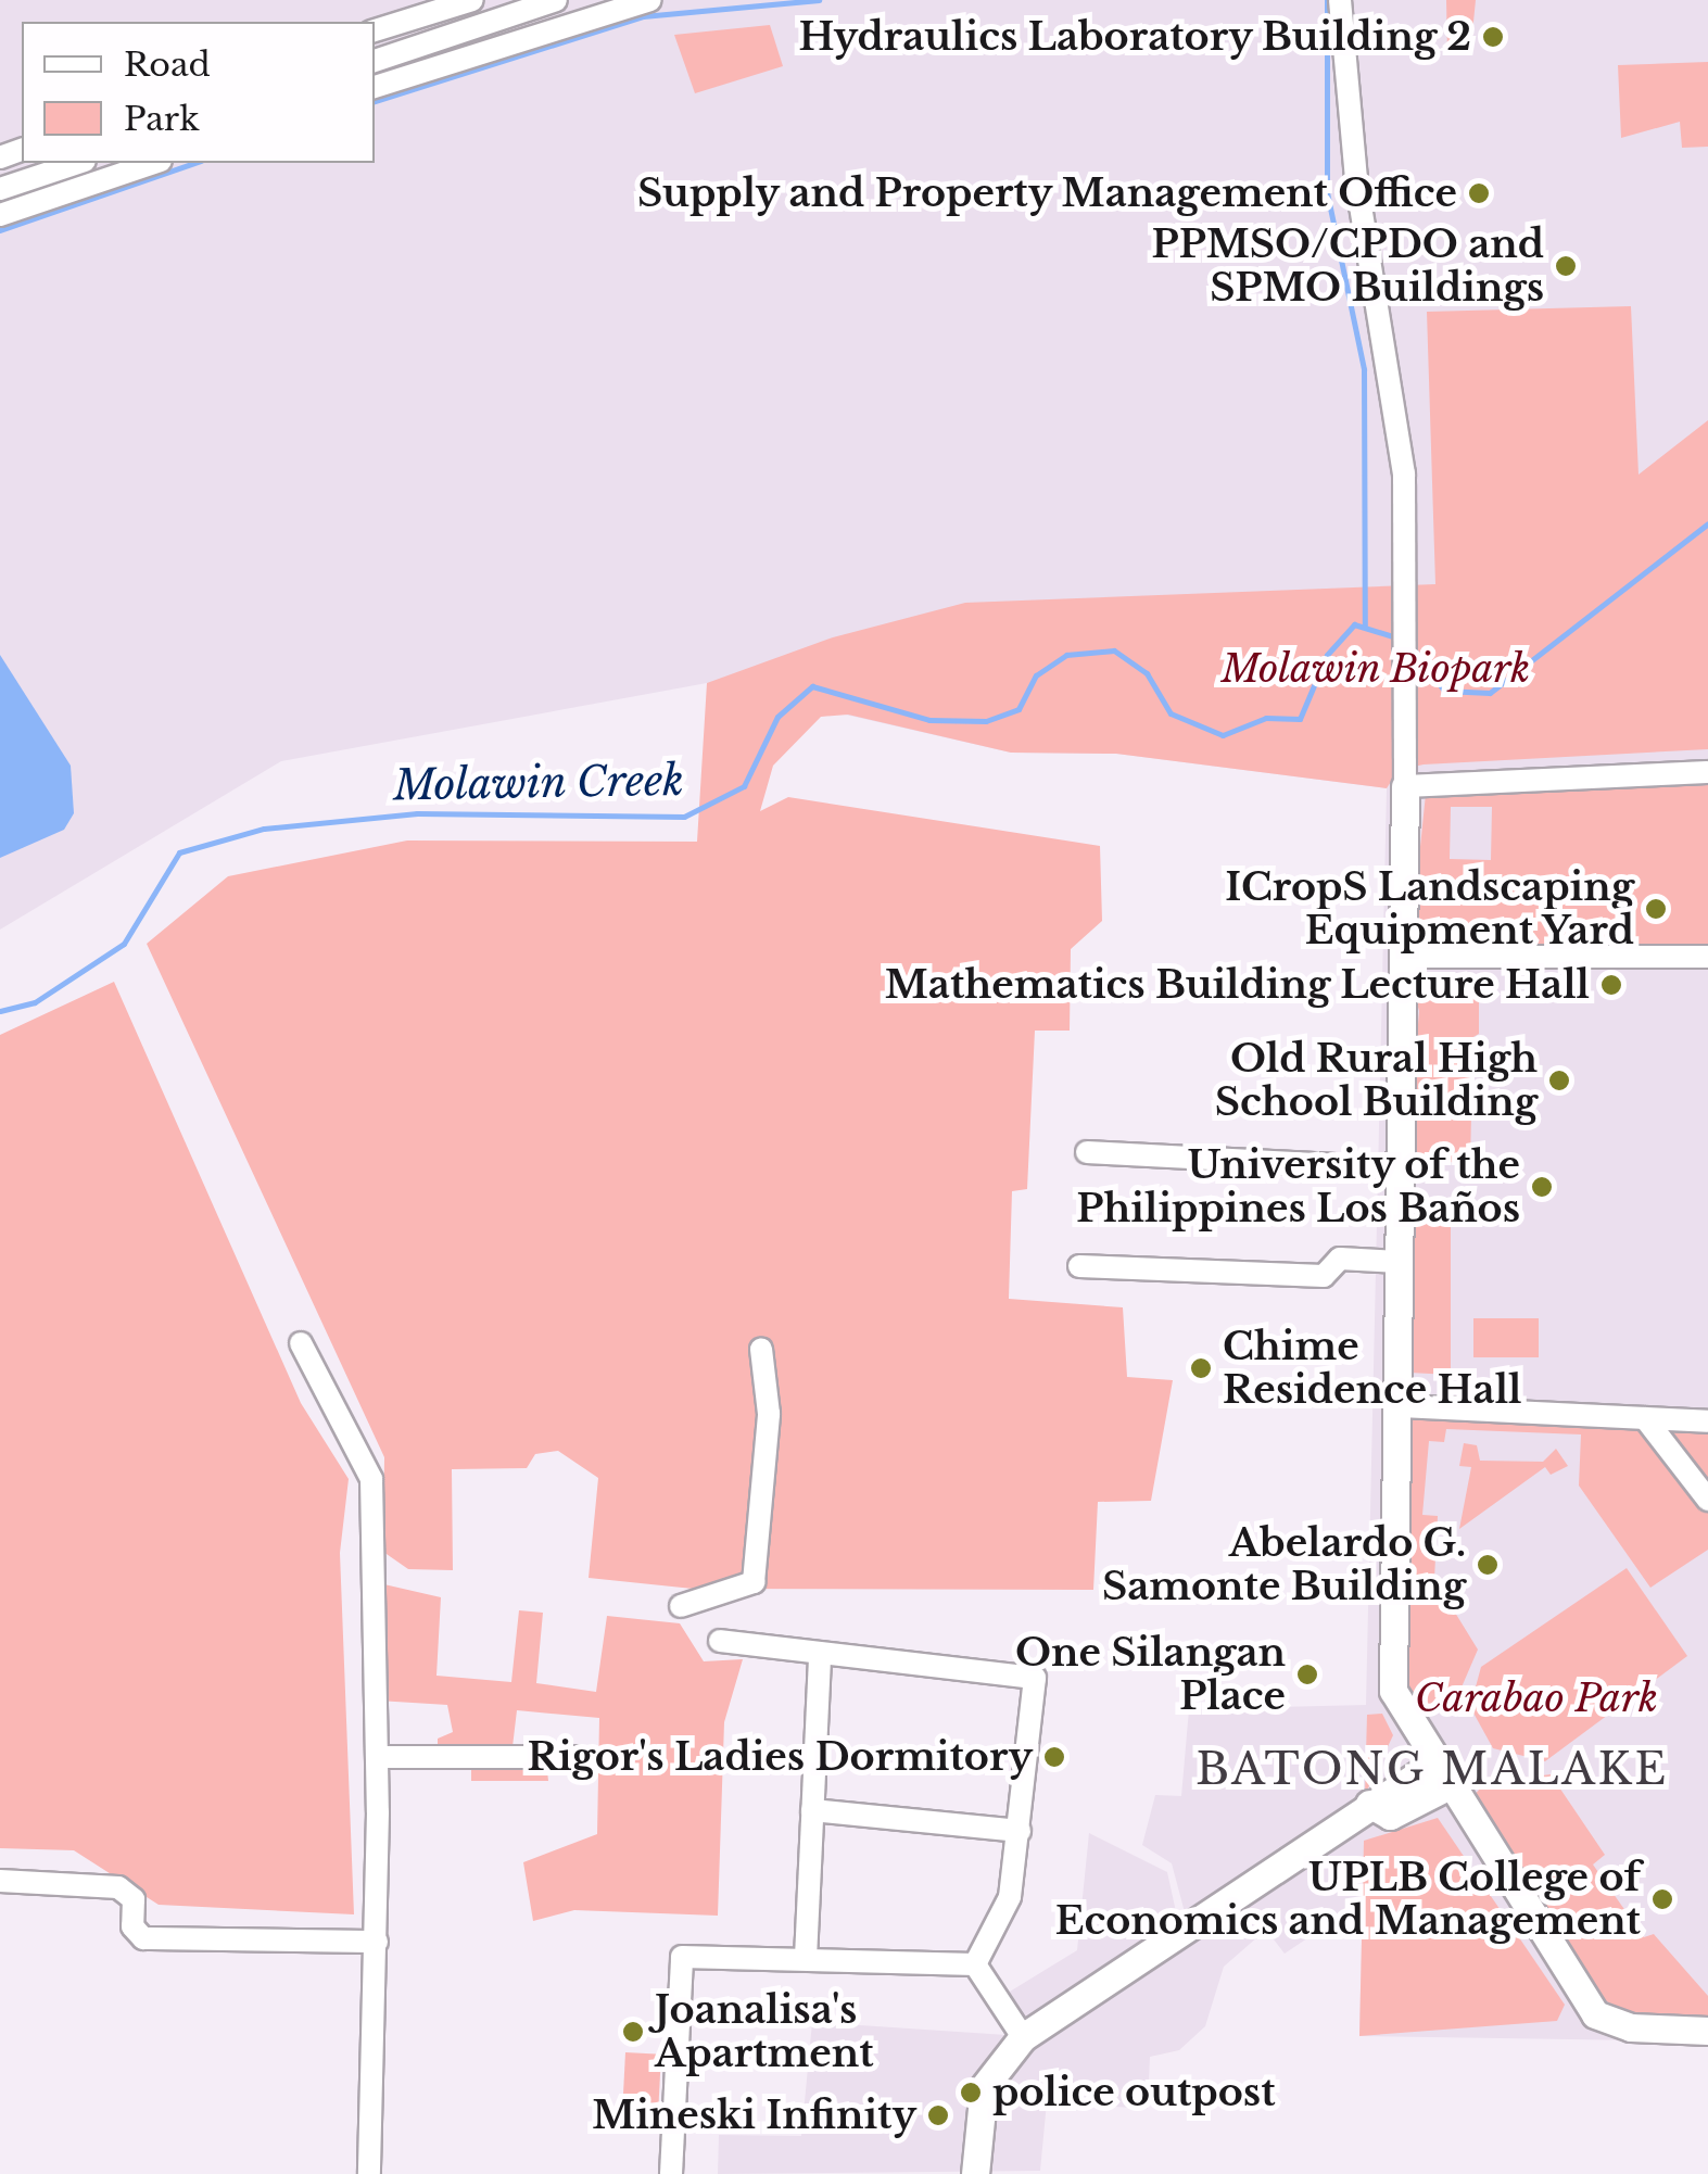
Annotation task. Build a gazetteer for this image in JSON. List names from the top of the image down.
{
  "districts": ["BATONG MALAKE"],
  "water": ["Molawin Creek"],
  "parks": ["Molawin Biopark", "Carabao Park"],
  "places": [
    "Hydraulics Laboratory Building 2",
    "Supply and Property Management Office",
    "PPMSO/CPDO and SPMO Buildings",
    "ICropS Landscaping Equipment Yard",
    "Mathematics Building Lecture Hall",
    "Old Rural High School Building",
    "University of the Philippines Los Baños",
    "Chime Residence Hall",
    "Abelardo G. Samonte Building",
    "One Silangan Place",
    "Rigor's Ladies Dormitory",
    "UPLB College of Economics and Management",
    "Joanalisa's Apartment",
    "police outpost",
    "Mineski Infinity"
  ],
  "legend": ["Road", "Park"]
}
